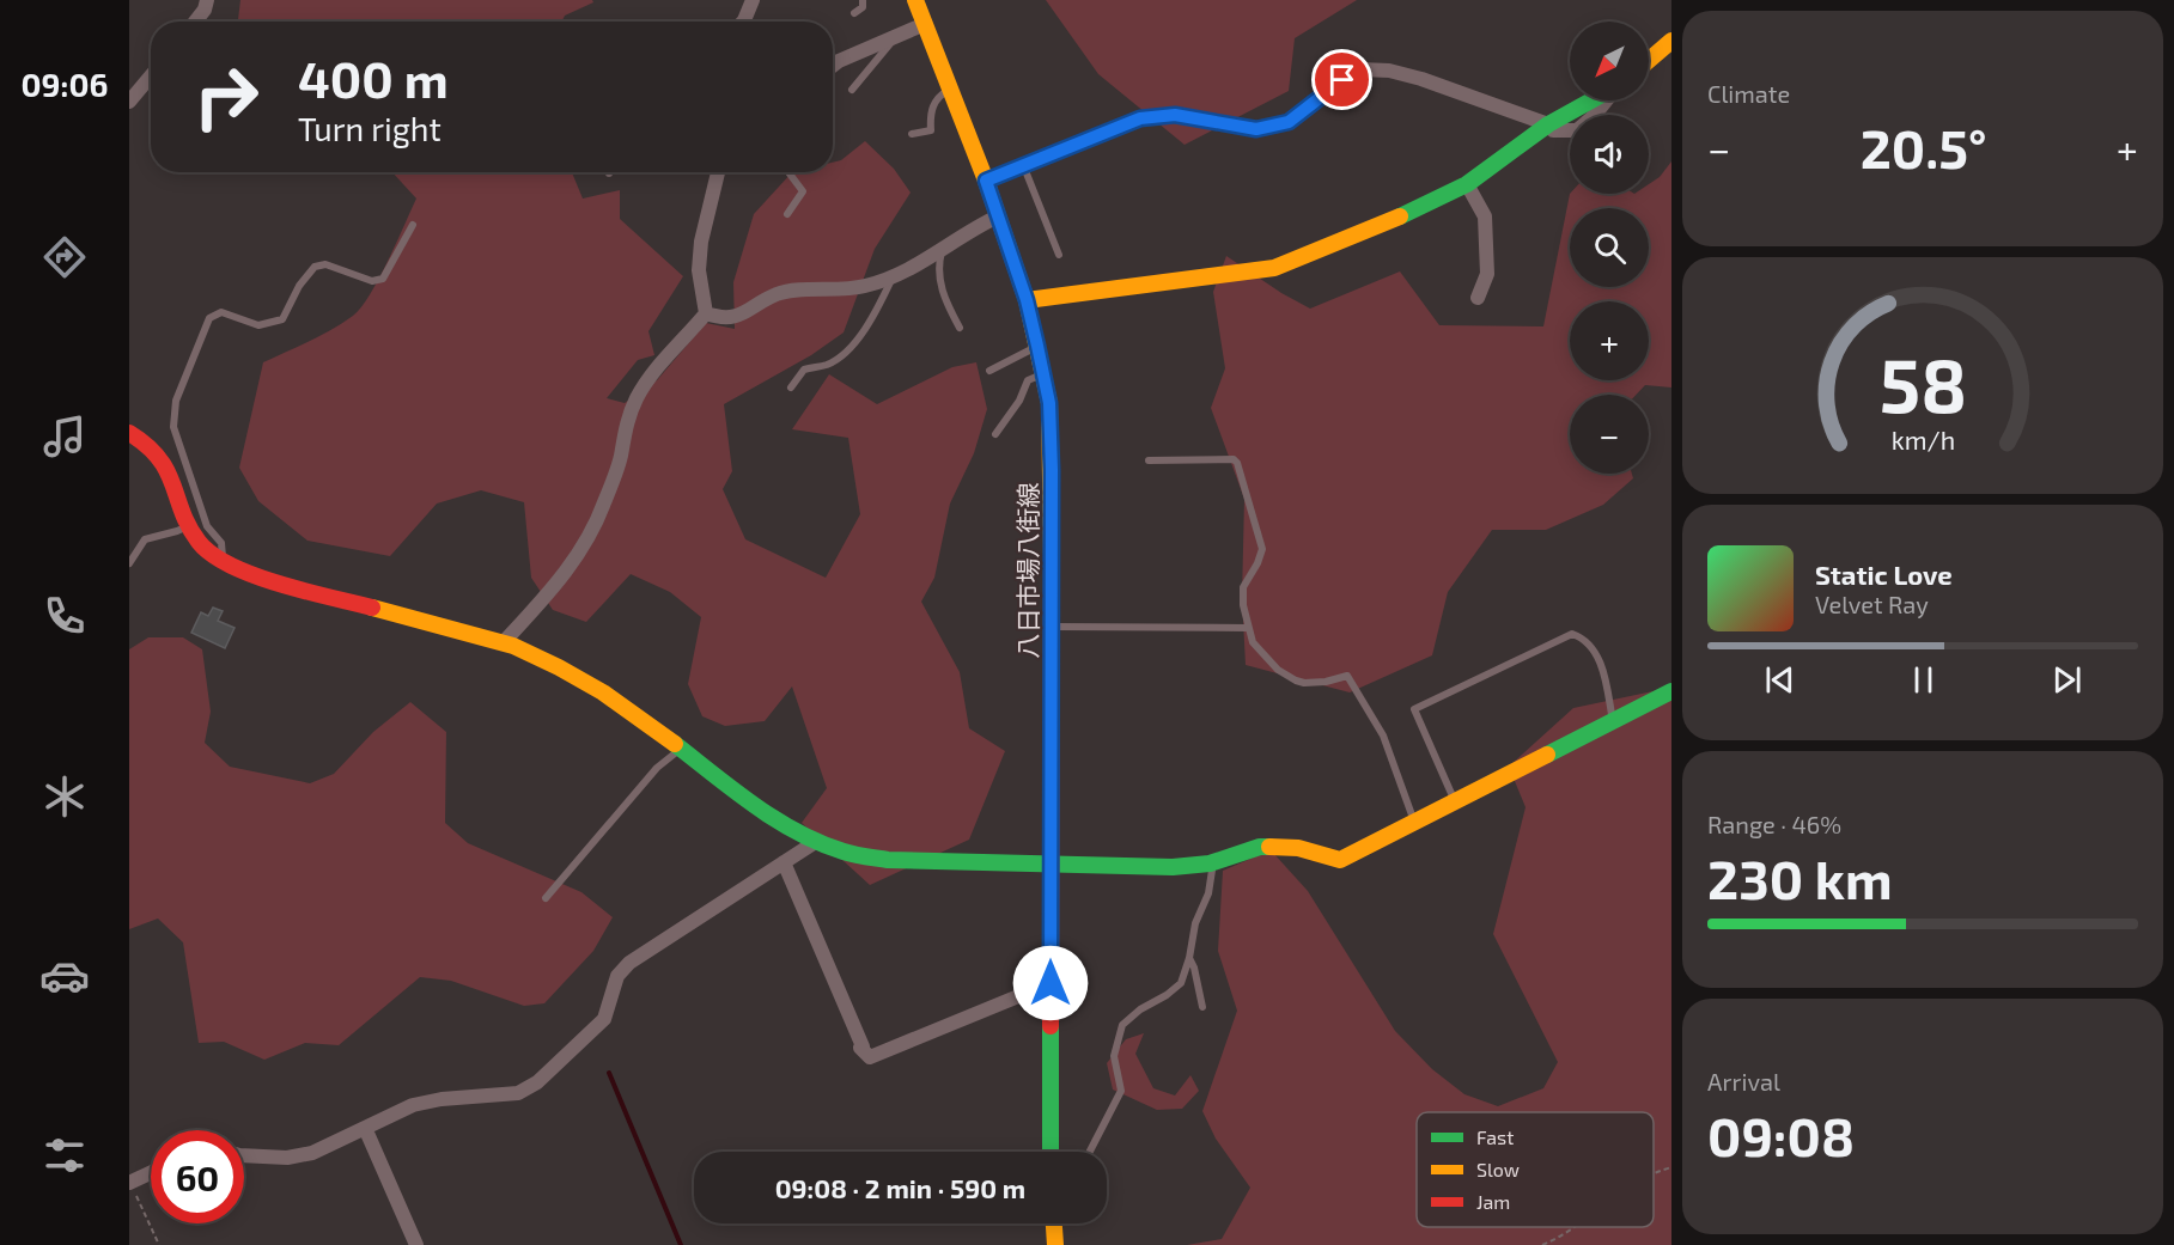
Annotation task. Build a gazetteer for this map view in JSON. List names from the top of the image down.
{
  "streets": {
    "street": ["八日市場八街線"]
  },
  "legend": ["Fast", "Slow", "Jam"],
  "north": "bottom left",
  "page": {
    "tabs": "09:06",
    "tile": [
      "Climate",
      ["Range · 46%", "230 km"],
      ["Arrival", "09:08"]
    ],
    "map_buttons": ["+", "−"],
    "turn": ["400 m", "Turn right"],
    "heat": ["−", "20.5°", "+"],
    "song": ["Static Love", "Velvet Ray"],
    "limit": "60",
    "trip": "09:08 · 2 min · 590 m",
    "gauge": ["58", "km/h"]
  }
}
